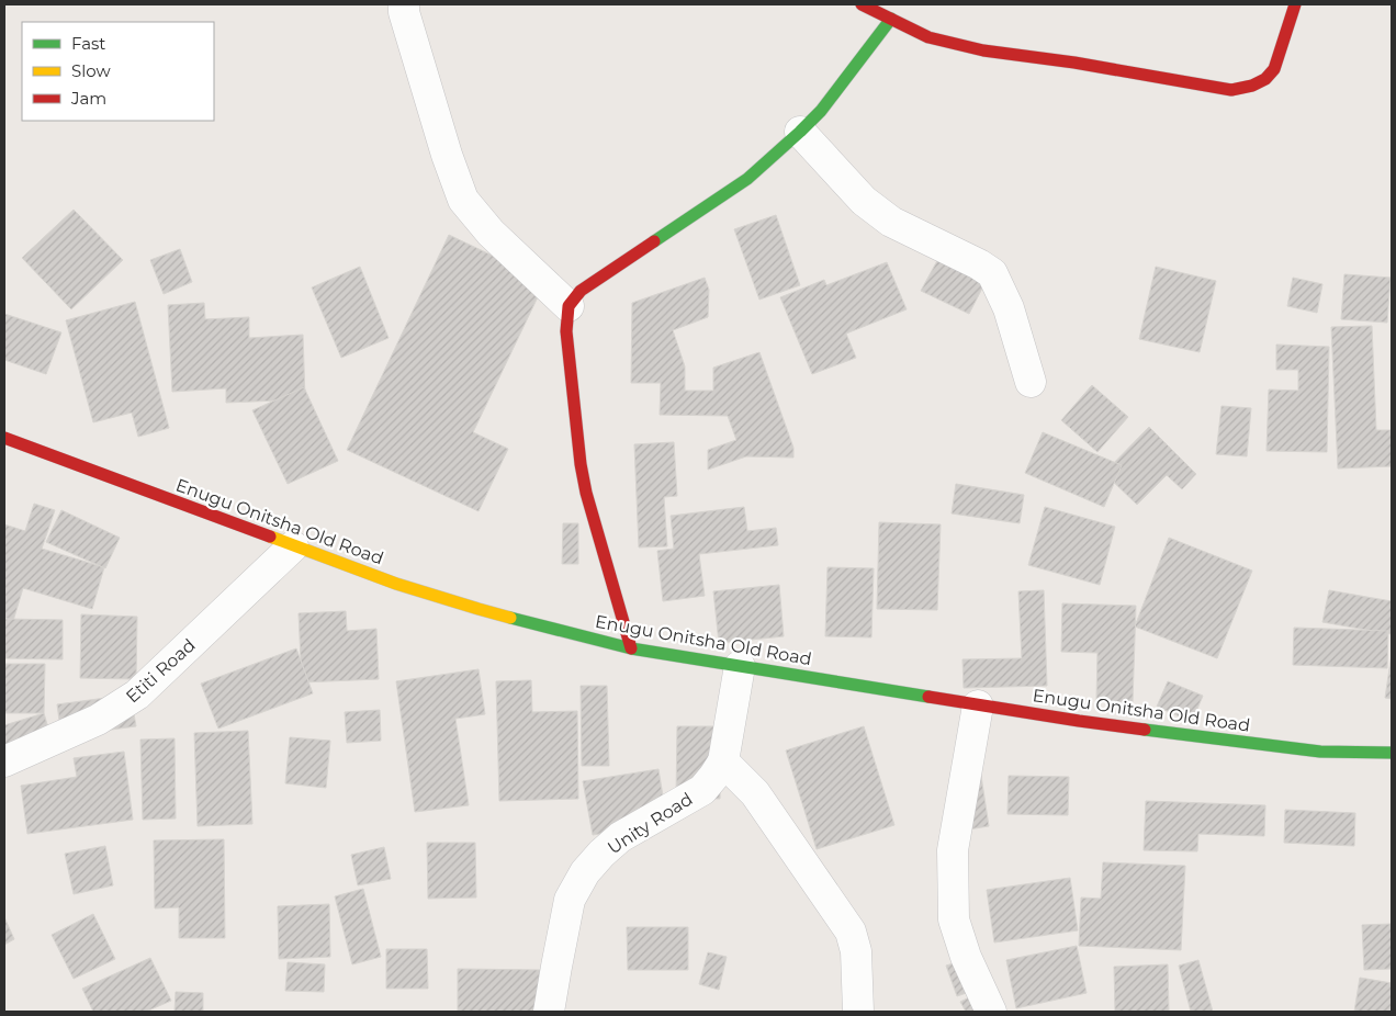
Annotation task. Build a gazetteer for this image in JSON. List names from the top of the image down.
{
  "streets": {
    "main road": ["Enugu Onitsha Old Road"],
    "street": ["Etiti Road", "Unity Road"]
  },
  "crossings": [
    ["Enugu Onitsha Old Road", "Etiti Road"],
    ["Enugu Onitsha Old Road", "Unity Road"]
  ],
  "legend": ["Fast", "Slow", "Jam"]
}
